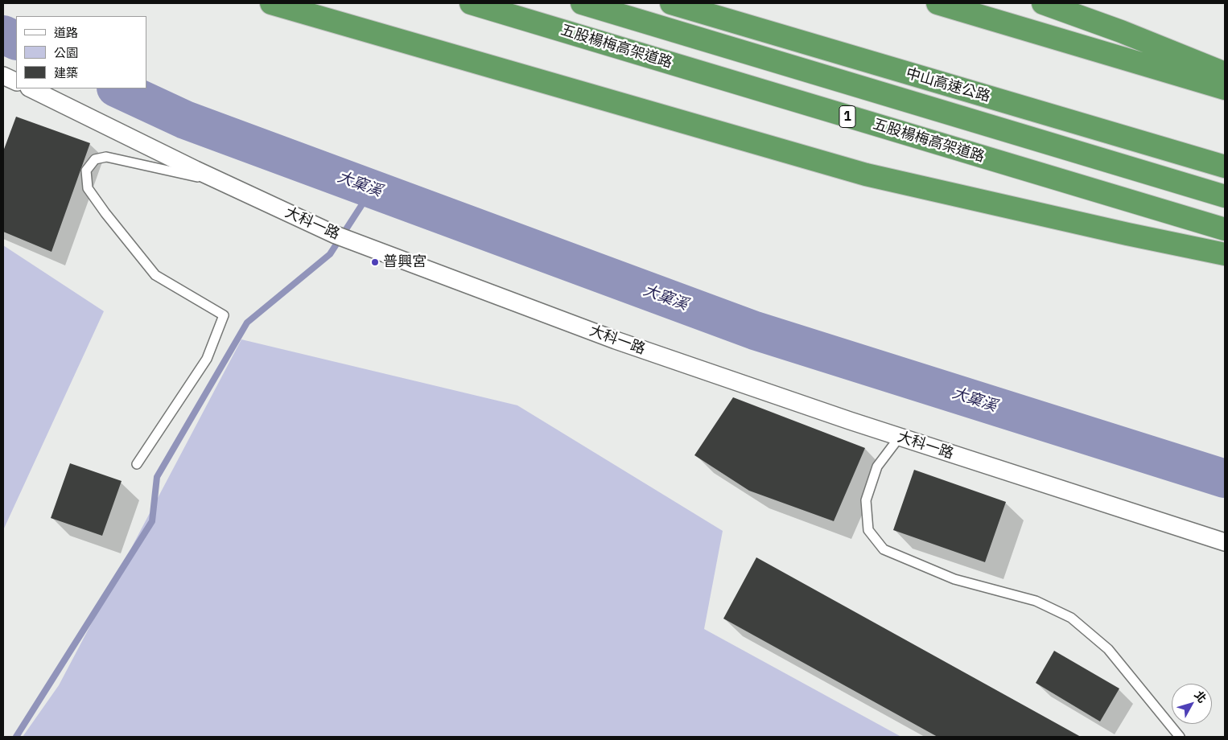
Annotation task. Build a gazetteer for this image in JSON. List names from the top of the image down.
{
  "streets": {
    "highway": ["五股楊梅高架道路", "中山高速公路", "1"],
    "street": ["大科一路"]
  },
  "water": ["大窠溪"],
  "places": ["普興宮"],
  "legend": ["道路", "公園", "建築"],
  "north": "top right"
}
